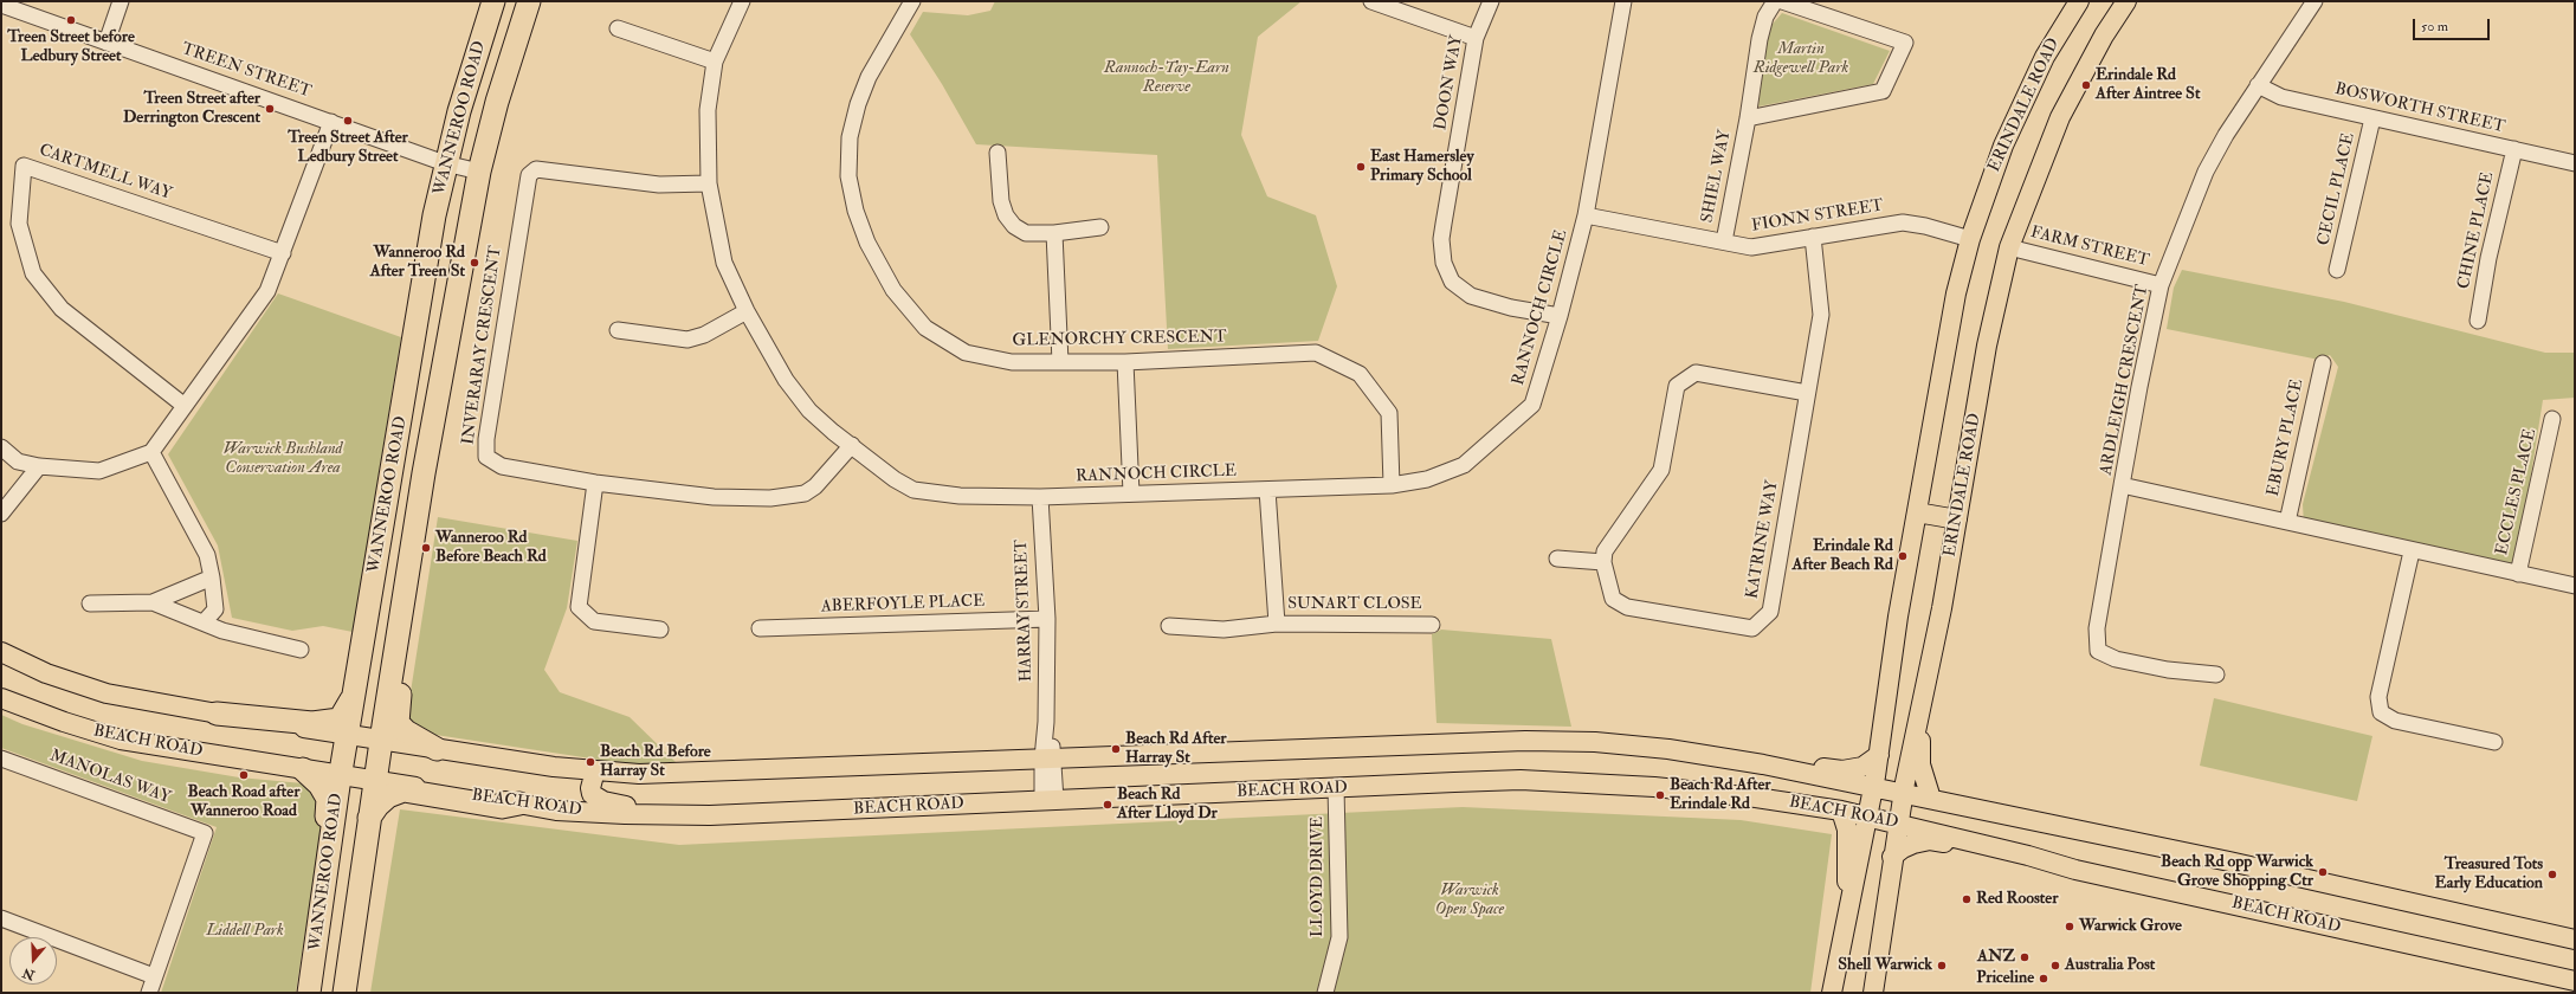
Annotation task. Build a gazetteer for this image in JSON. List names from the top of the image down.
{
  "streets": {
    "highway": ["WANNEROO ROAD"],
    "main road": ["ERINDALE ROAD", "BEACH ROAD"],
    "street": [
      "TREEN STREET",
      "DOON WAY",
      "BOSWORTH STREET",
      "CARTMELL WAY",
      "SHIEL WAY",
      "CECIL PLACE",
      "FIONN STREET",
      "CHINE PLACE",
      "FARM STREET",
      "RANNOCH CIRCLE",
      "GLENORCHY CRESCENT",
      "INVERARAY CRESCENT",
      "ARDLEIGH CRESCENT",
      "EBURY PLACE",
      "ECCLES PLACE",
      "KATRINE WAY",
      "ABERFOYLE PLACE",
      "SUNART CLOSE",
      "HARRAY STREET",
      "MANOLAS WAY",
      "LLOYD DRIVE"
    ]
  },
  "crossings": [
    ["TREEN STREET", "WANNEROO ROAD"],
    ["DOON WAY", "RANNOCH CIRCLE"],
    ["ERINDALE ROAD", "FIONN STREET"],
    ["ERINDALE ROAD", "FARM STREET"],
    ["ERINDALE ROAD", "BEACH ROAD"],
    ["BOSWORTH STREET", "CECIL PLACE"],
    ["BOSWORTH STREET", "CHINE PLACE"],
    ["BOSWORTH STREET", "ARDLEIGH CRESCENT"],
    ["WANNEROO ROAD", "BEACH ROAD"],
    ["SHIEL WAY", "FIONN STREET"],
    ["FIONN STREET", "RANNOCH CIRCLE"],
    ["FIONN STREET", "KATRINE WAY"],
    ["FARM STREET", "ARDLEIGH CRESCENT"],
    ["RANNOCH CIRCLE", "GLENORCHY CRESCENT"],
    ["RANNOCH CIRCLE", "INVERARAY CRESCENT"],
    ["RANNOCH CIRCLE", "SUNART CLOSE"],
    ["RANNOCH CIRCLE", "HARRAY STREET"],
    ["ARDLEIGH CRESCENT", "EBURY PLACE"],
    ["ARDLEIGH CRESCENT", "ECCLES PLACE"],
    ["ABERFOYLE PLACE", "HARRAY STREET"],
    ["HARRAY STREET", "BEACH ROAD"],
    ["BEACH ROAD", "LLOYD DRIVE"]
  ],
  "parks": [
    "Martin Ridgewell Park",
    "Rannoch-Tay-Earn Reserve",
    "Warwick Bushland Conservation Area",
    "Warwick Open Space",
    "Liddell Park"
  ],
  "places": [
    "Treen Street before Ledbury Street",
    "Erindale Rd After Aintree St",
    "Treen Street after Derrington Crescent",
    "Treen Street After Ledbury Street",
    "East Hamersley Primary School",
    "Wanneroo Rd After Treen St",
    "Wanneroo Rd Before Beach Rd",
    "Erindale Rd After Beach Rd",
    "Beach Rd After Harray St",
    "Beach Rd Before Harray St",
    "Beach Road after Wanneroo Road",
    "Beach Rd After Erindale Rd",
    "Beach Rd After Lloyd Dr",
    "Beach Rd opp Warwick Grove Shopping Ctr",
    "Treasured Tots Early Education",
    "Red Rooster",
    "Warwick Grove",
    "ANZ",
    "Shell Warwick",
    "Australia Post",
    "Priceline"
  ],
  "scale_bar": "50 m",
  "north": "bottom"
}
